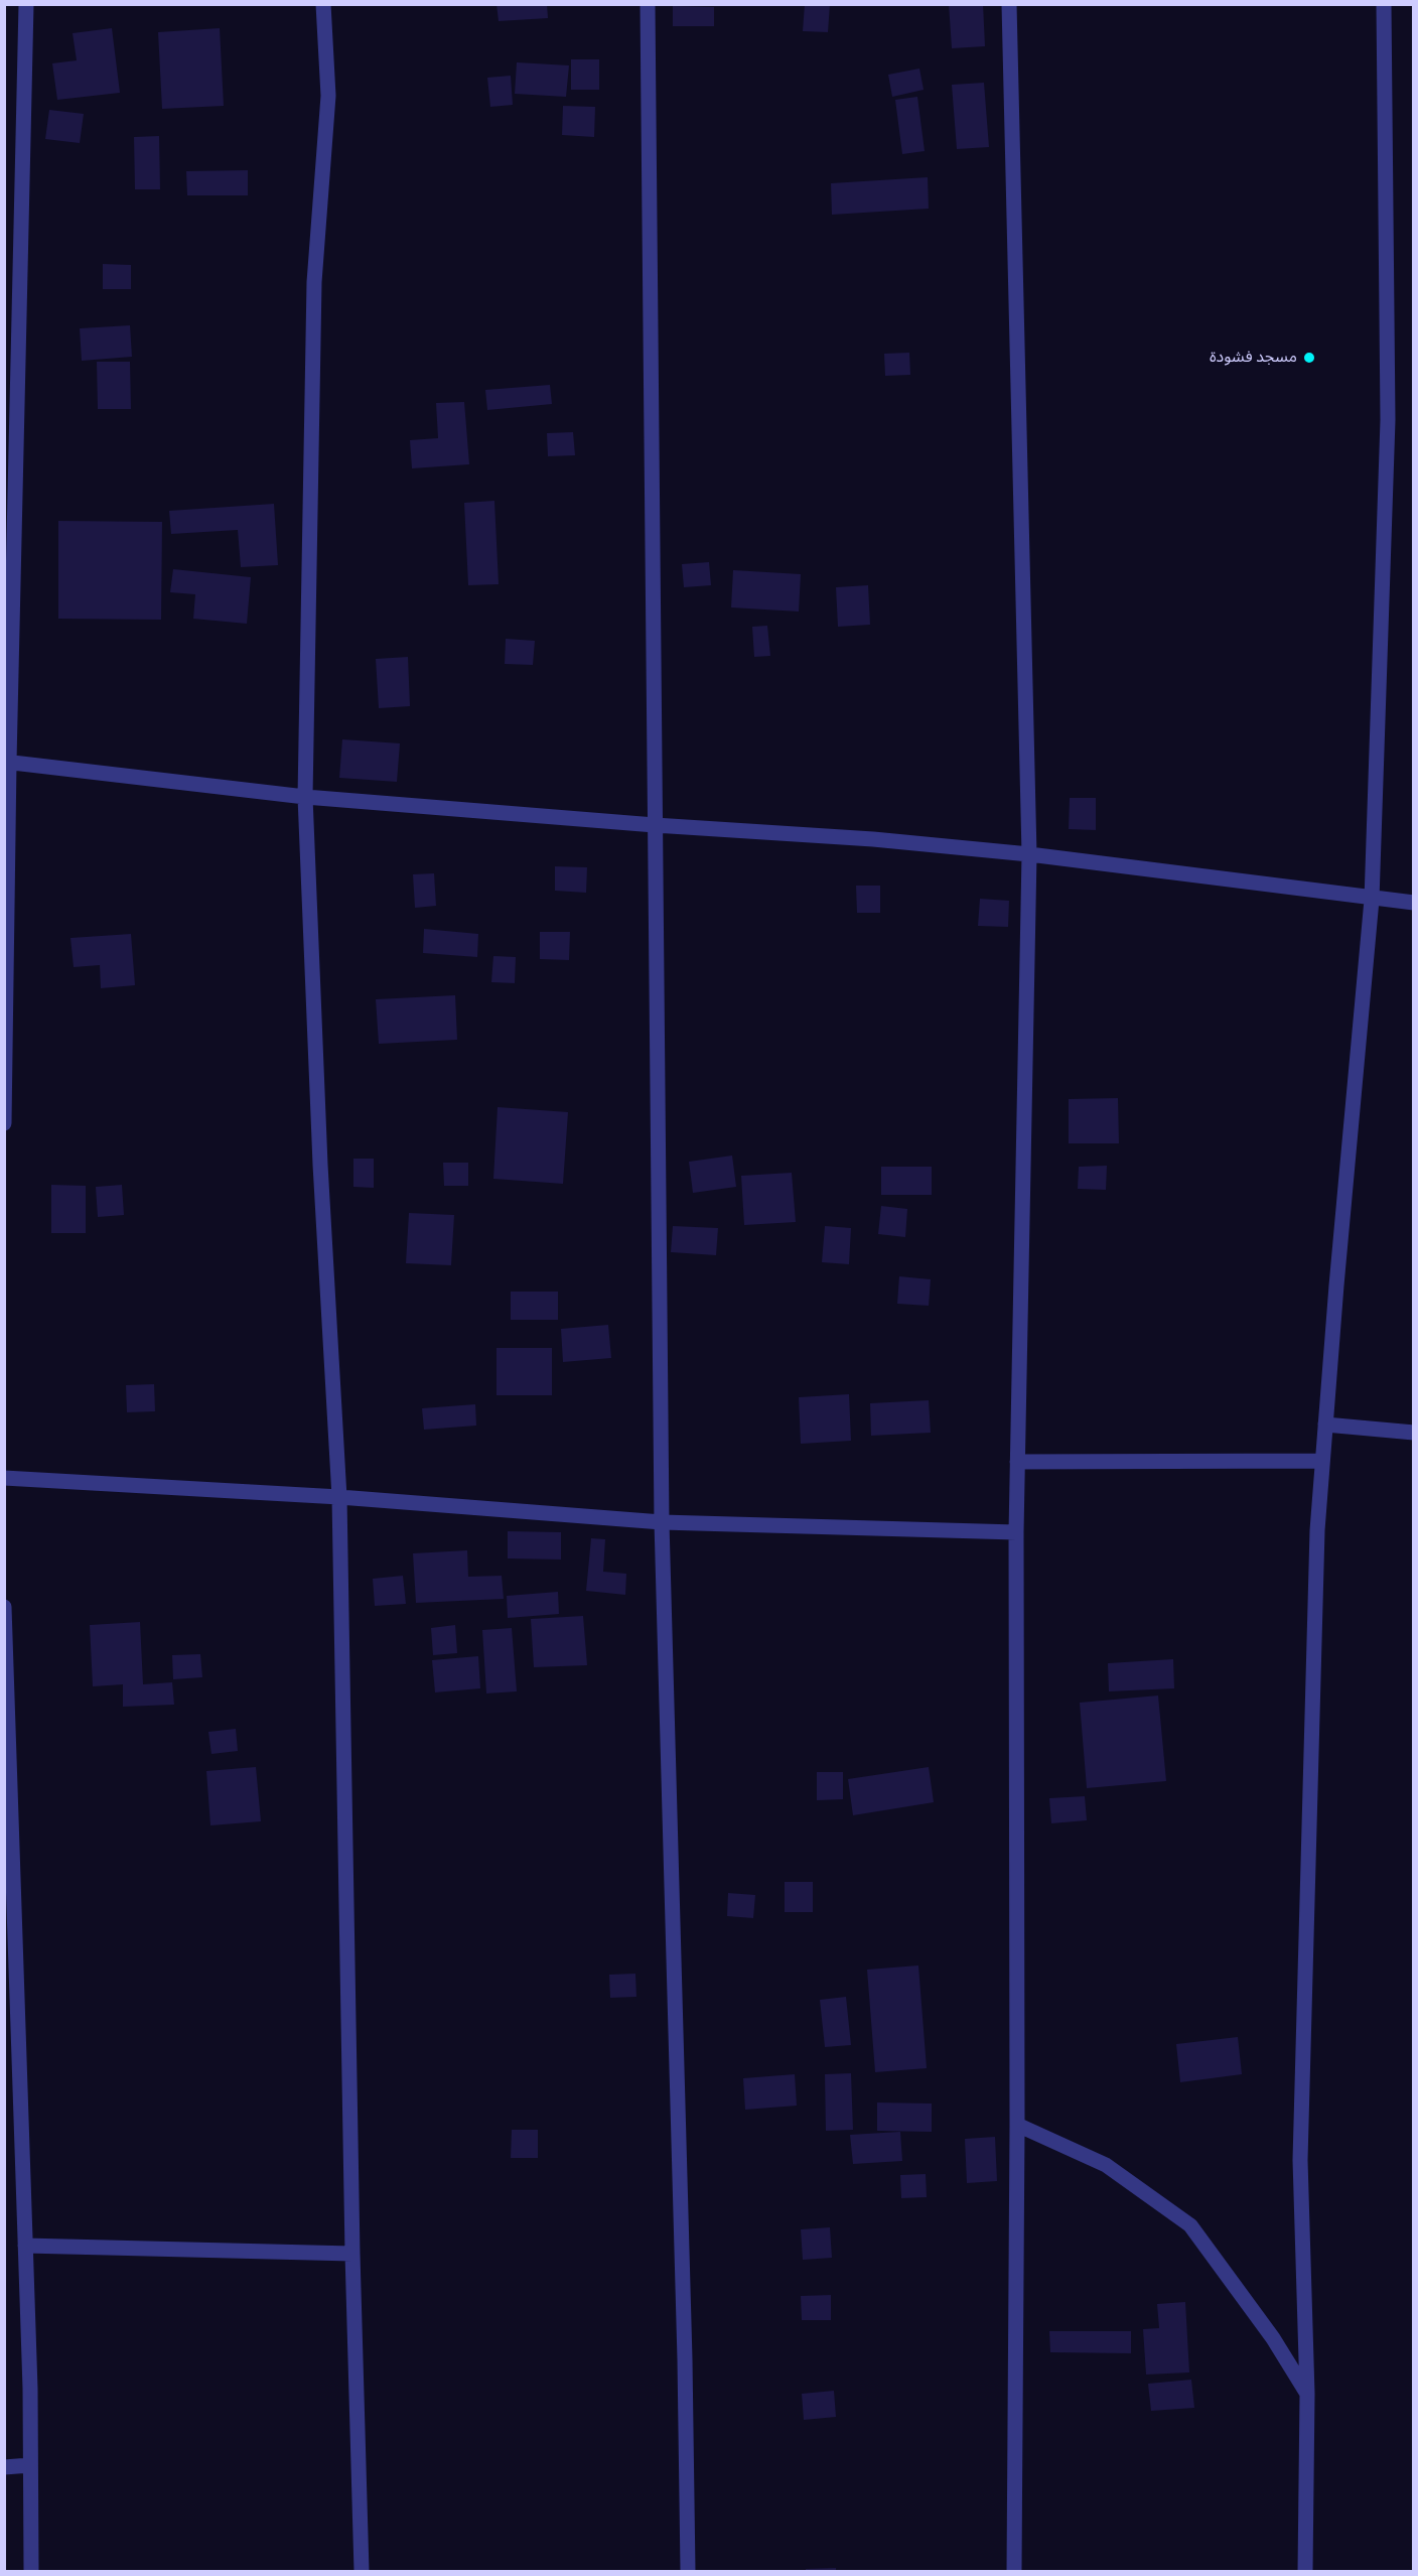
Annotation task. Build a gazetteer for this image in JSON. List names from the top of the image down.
{
  "places": ["مسجد فشودة"]
}
